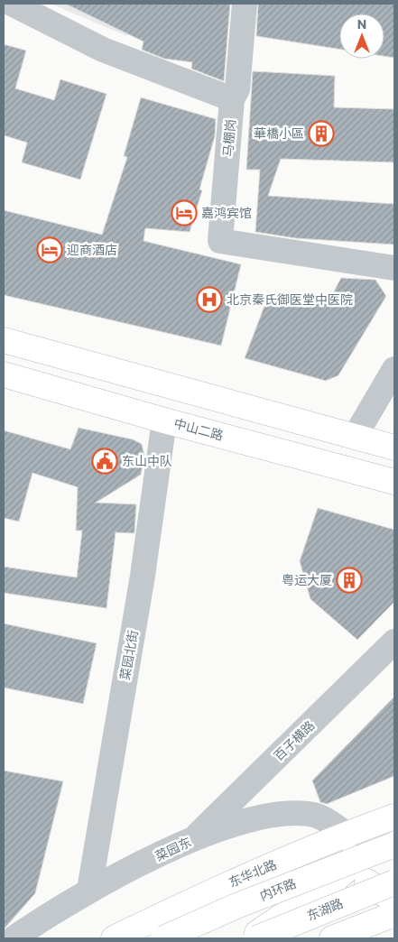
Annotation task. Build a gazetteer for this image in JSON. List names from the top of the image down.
{
  "streets": {
    "main road": [
      "中山二路",
      "东华北路",
      "内环路",
      "东湖路"
    ],
    "street": [
      "马棚岗",
      "菜园北街",
      "百子横路",
      "菜园东"
    ]
  },
  "crossings": [
    ["中山二路", "菜园北街"],
    ["菜园北街", "菜园东"],
    ["百子横路", "菜园东"],
    ["菜园东", "东华北路"]
  ],
  "places": {
    "building": ["華橋小區", "粤运大厦"],
    "hotel": ["嘉鸿宾馆", "迎商酒店"],
    "hospital": ["北京秦氏御医堂中医院"],
    "public building": ["东山中队"]
  },
  "north": "top"
}
